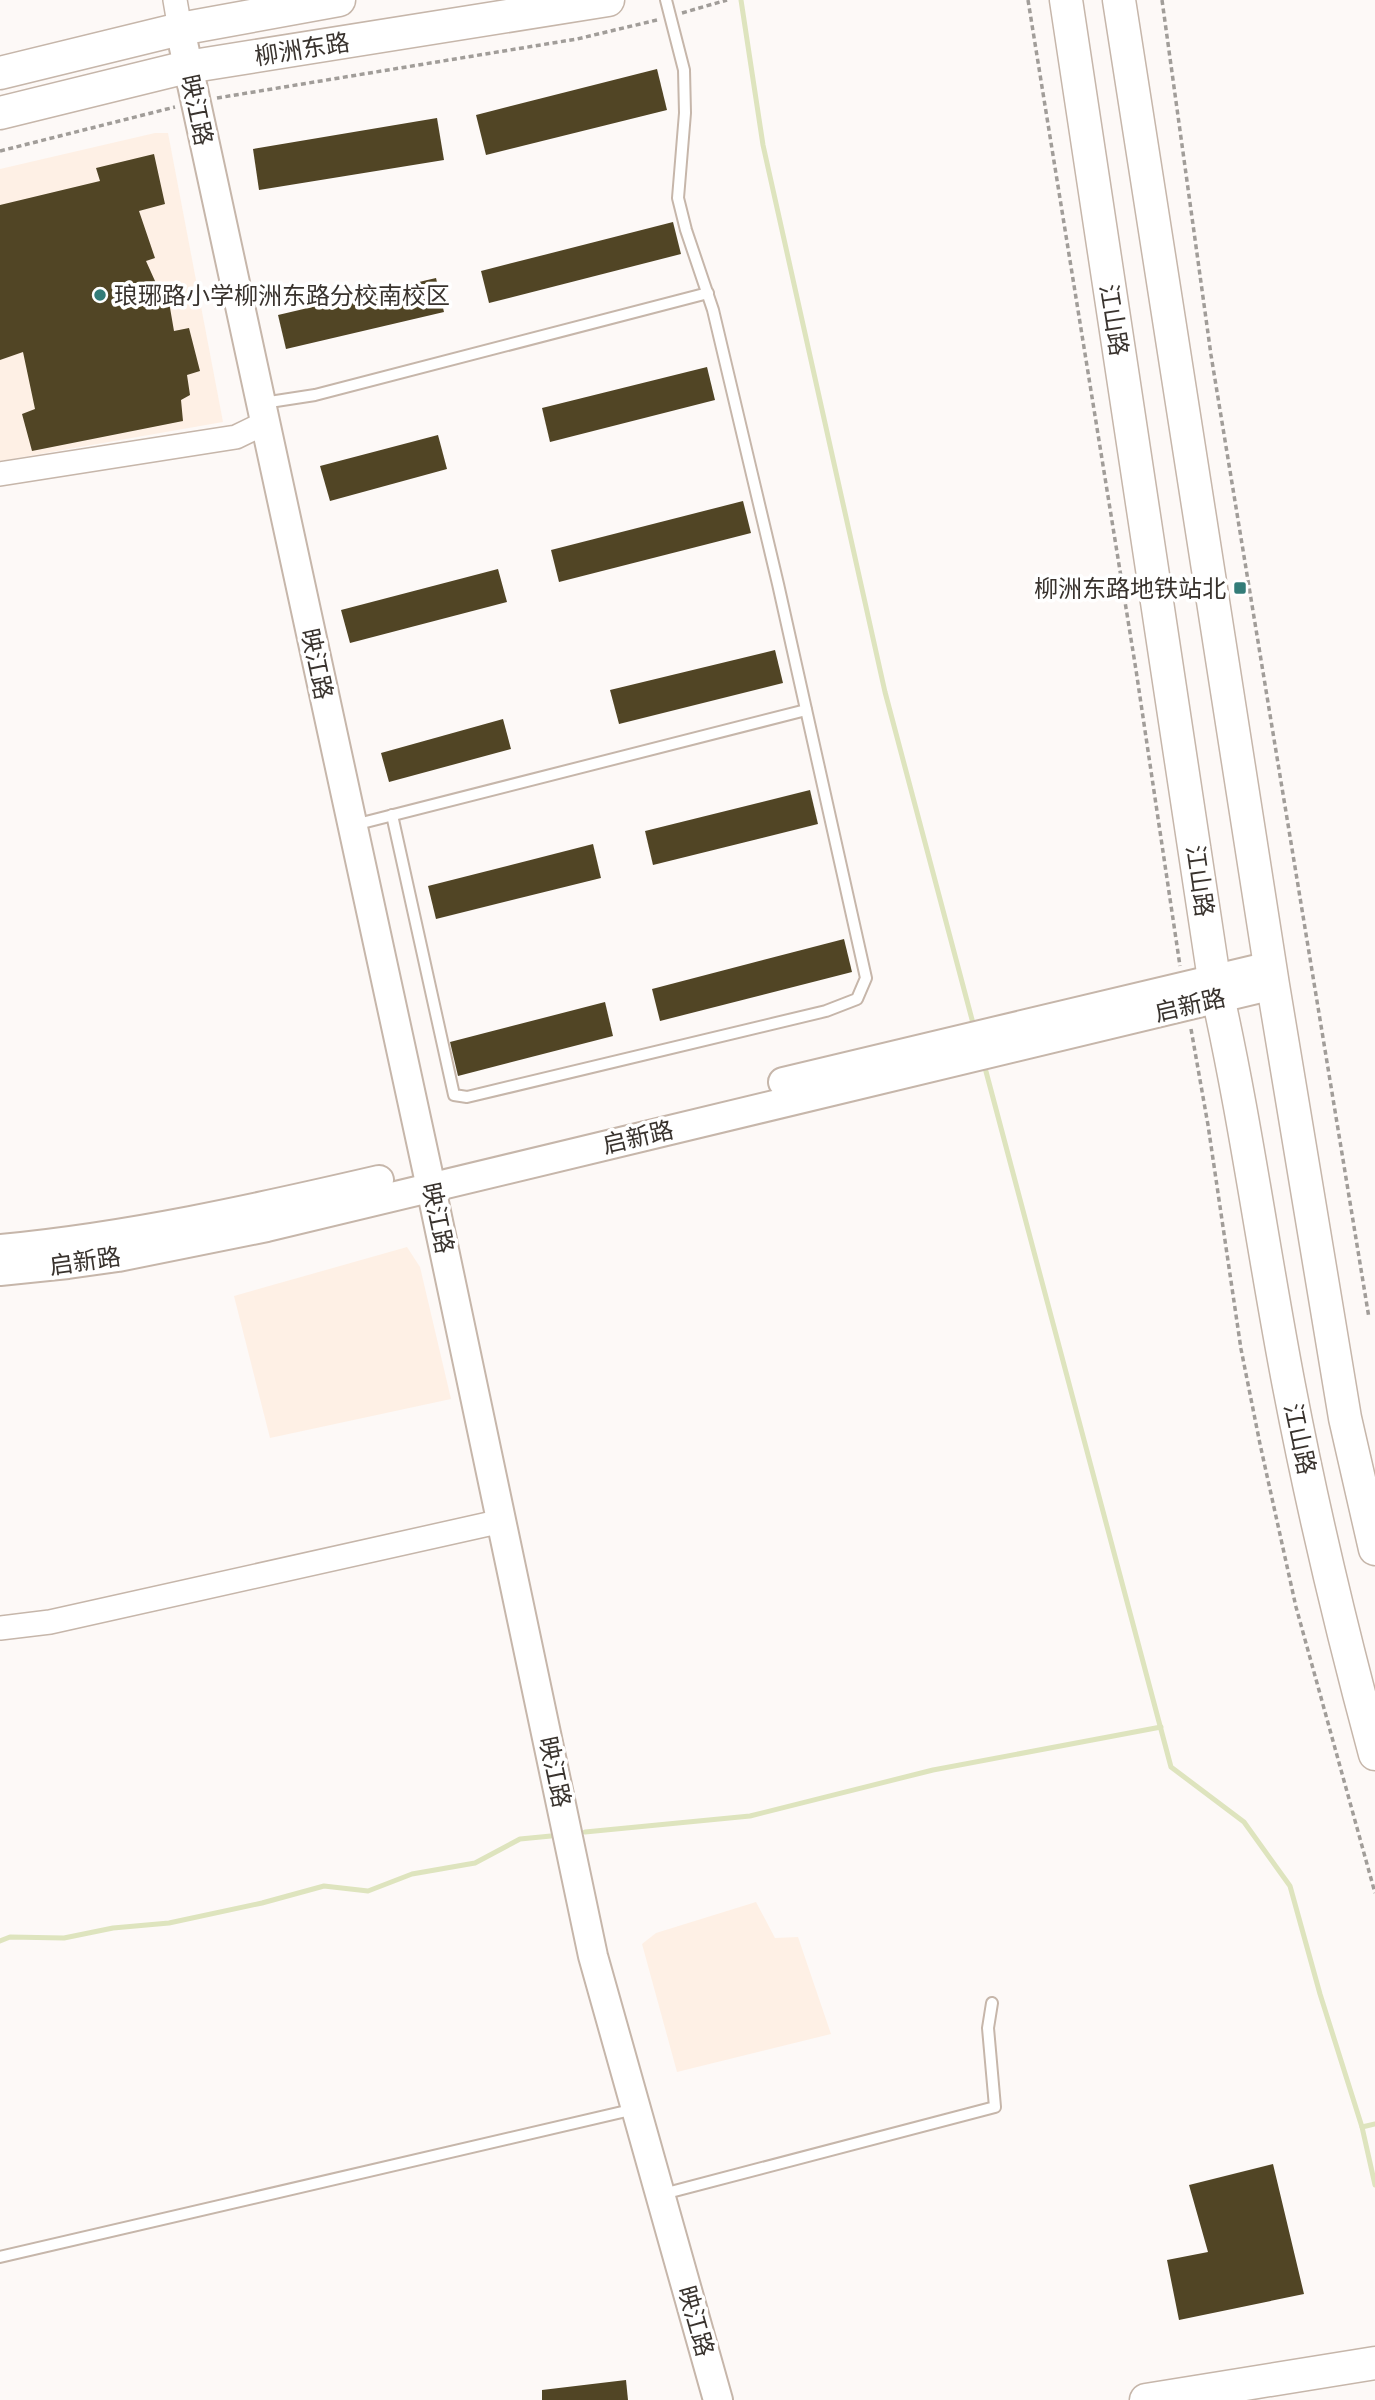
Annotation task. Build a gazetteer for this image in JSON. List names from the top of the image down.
{
  "streets": {
    "main road": ["柳洲东路", "江山路"],
    "street": ["映江路", "启新路"]
  },
  "crossings": [
    ["柳洲东路", "映江路"],
    ["映江路", "启新路"],
    ["江山路", "启新路"]
  ],
  "places": {
    "other": ["琅琊路小学柳洲东路分校南校区"],
    "transit": ["柳洲东路地铁站北"]
  }
}
